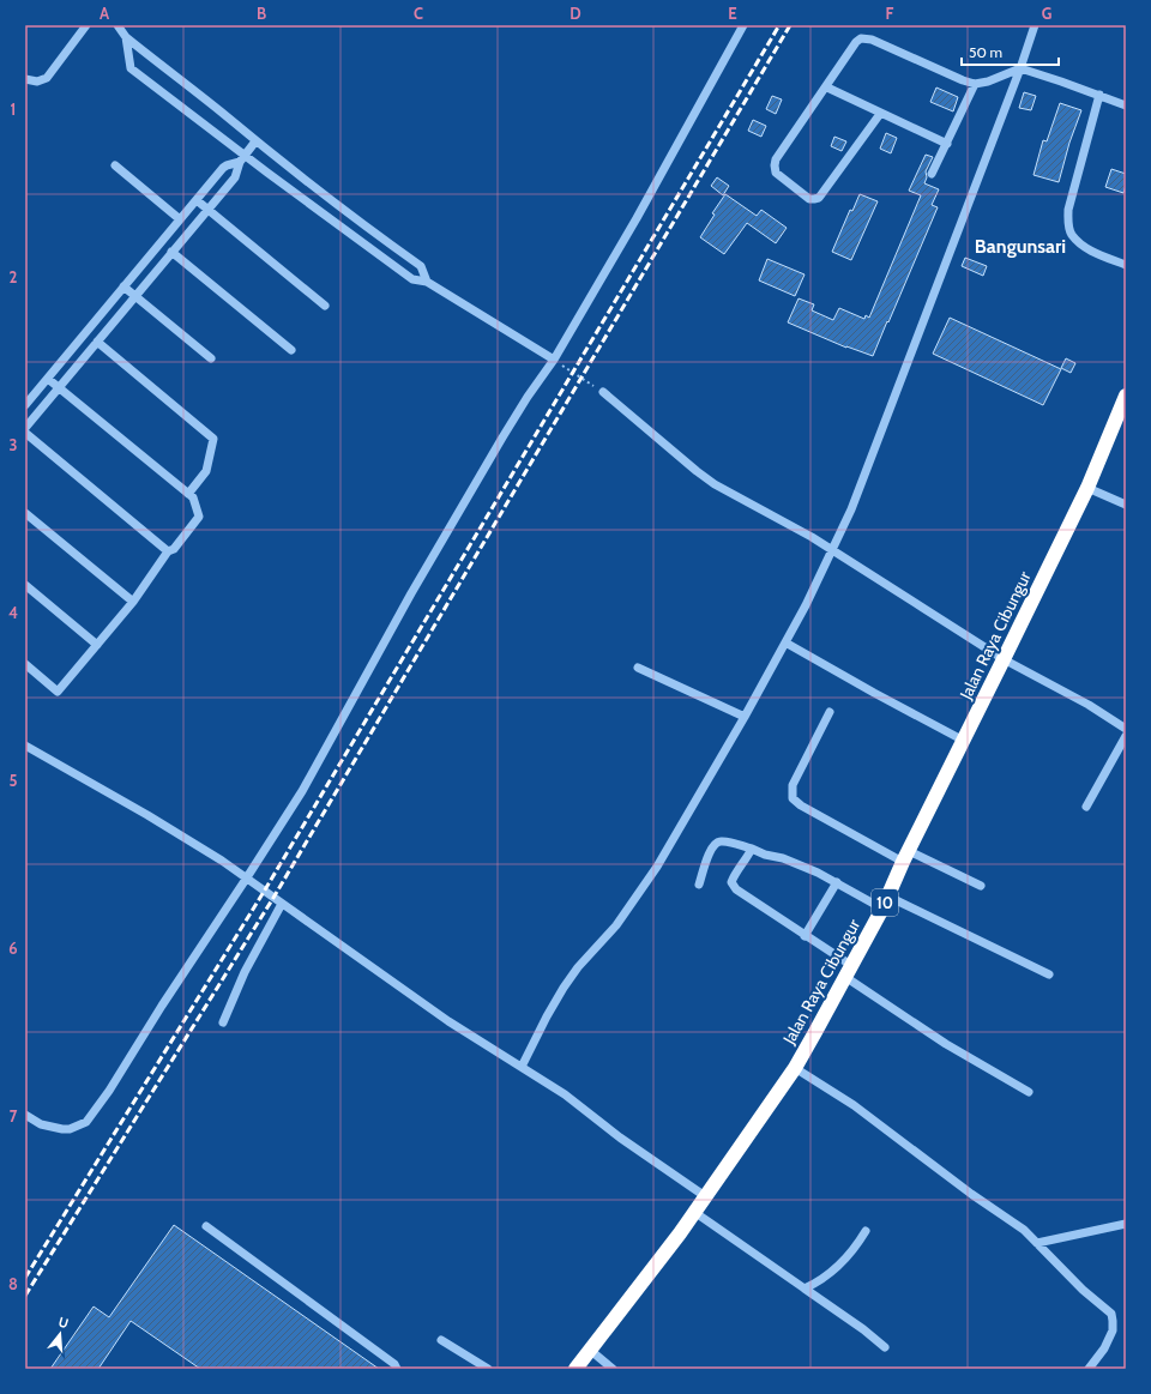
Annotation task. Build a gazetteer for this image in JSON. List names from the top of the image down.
{
  "streets": {
    "highway": ["Jalan Raya Cibungur", "10"]
  },
  "districts": ["Bangunsari"],
  "scale_bar": "50 m",
  "north": "top",
  "grid": {
    "columns": [
      "A",
      "B",
      "C",
      "D",
      "E",
      "F",
      "G"
    ],
    "rows": [
      "1",
      "2",
      "3",
      "4",
      "5",
      "6",
      "7",
      "8"
    ]
  }
}
